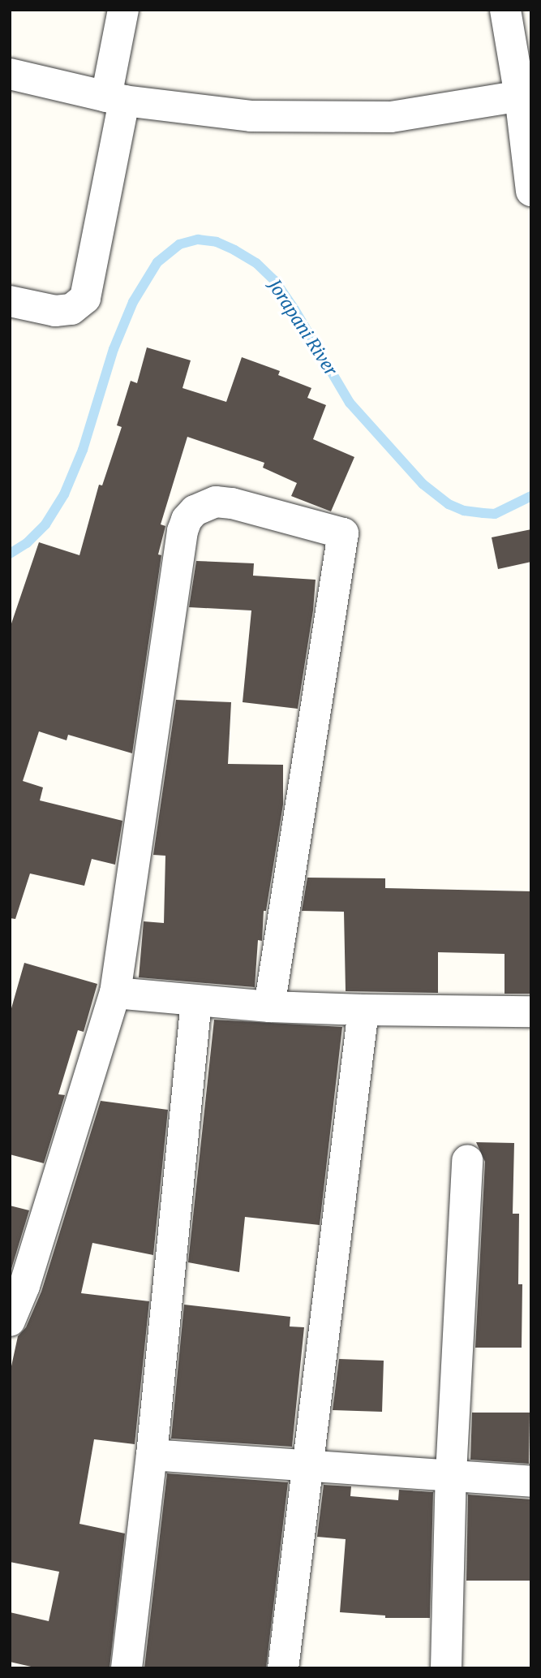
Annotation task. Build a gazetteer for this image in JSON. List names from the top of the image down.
{
  "water": ["Jorapani River"]
}
